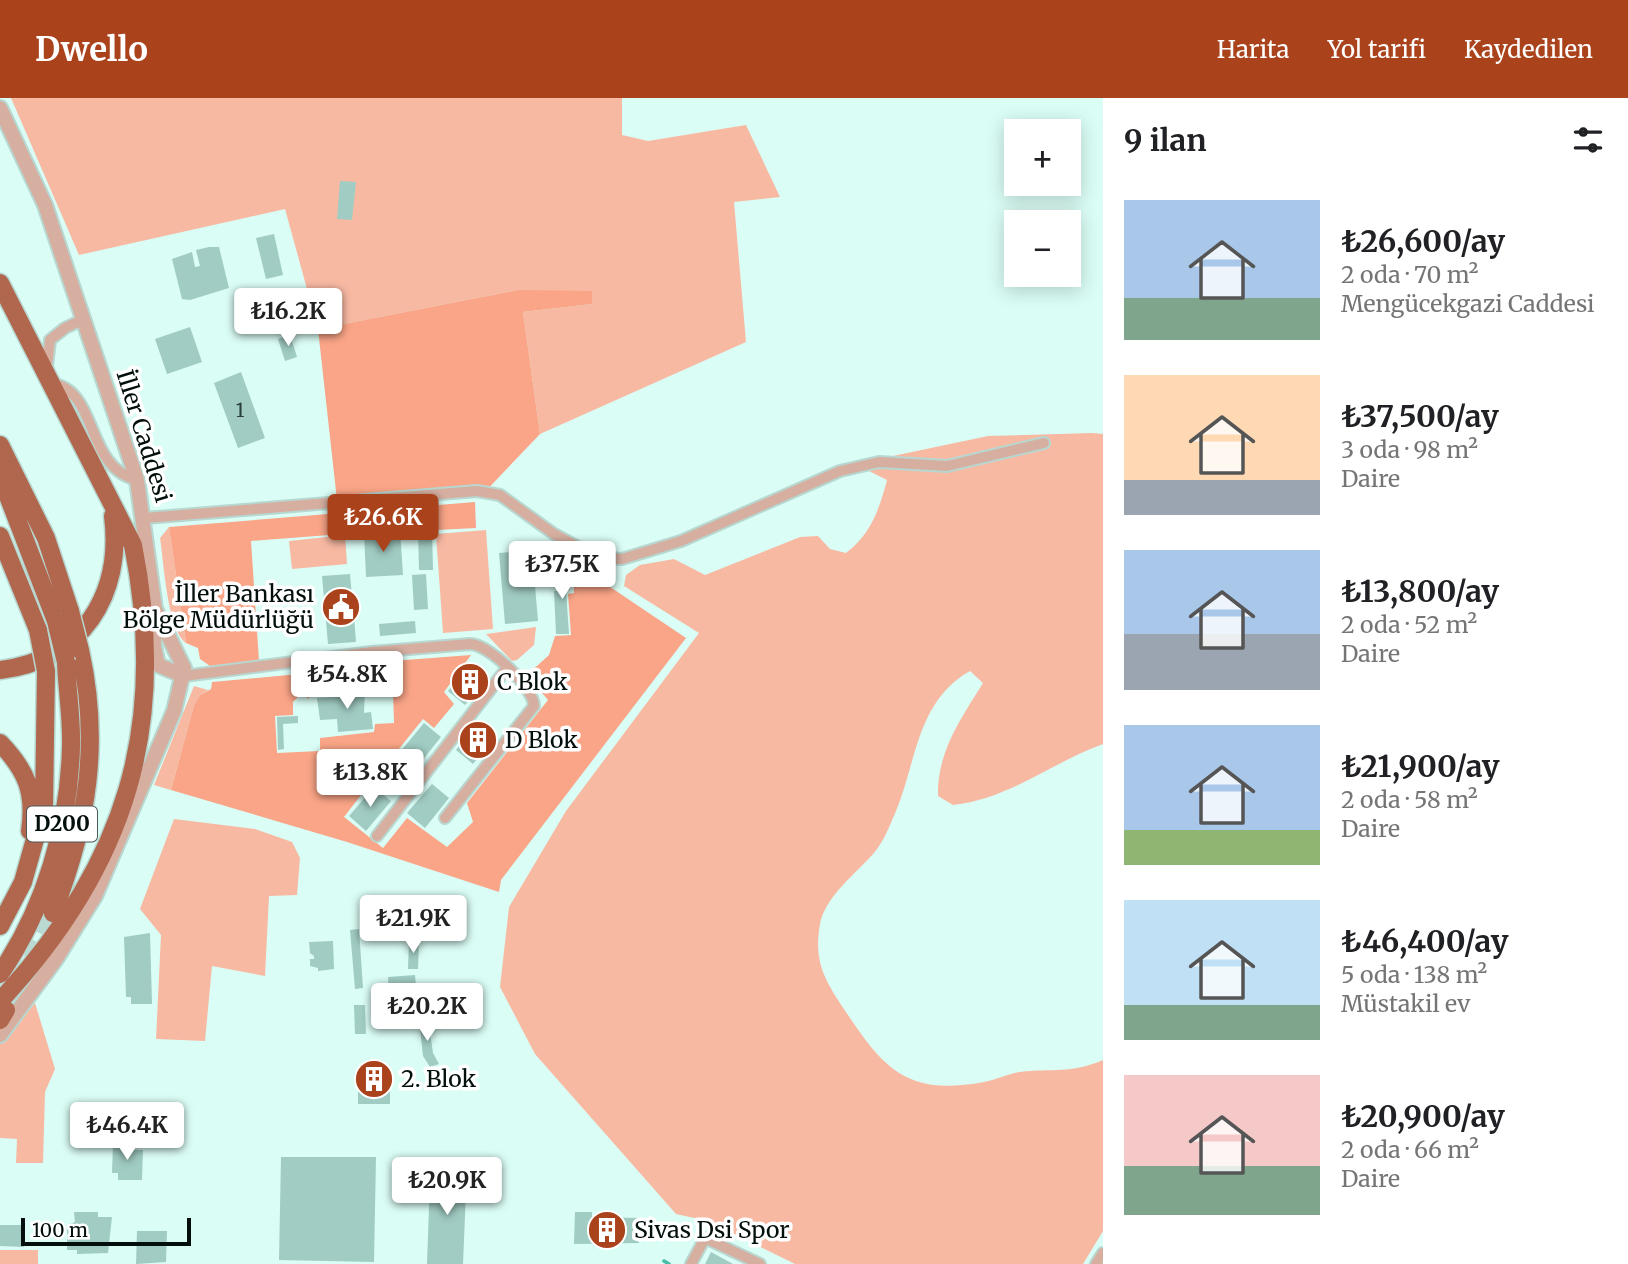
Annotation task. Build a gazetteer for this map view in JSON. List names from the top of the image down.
{
  "streets": {
    "highway": ["D200"],
    "street": ["İller Caddesi"]
  },
  "places": {
    "public building": ["İller Bankası Bölge Müdürlüğü"],
    "building": [
      "C Blok",
      "D Blok",
      "2. Blok",
      "Sivas Dsi Spor"
    ]
  },
  "house_numbers": ["1"],
  "scale_bar": "100 m",
  "page": {
    "header": "Dwello",
    "nav": ["Harita", "Yol tarifi", "Kaydedilen"],
    "heading": "9 ilan",
    "map_buttons": ["+", "−"],
    "list": [
      {
        "name": "₺26,600/ay",
        "note": "2 oda · 70 m² · Mengücekgazi Caddesi"
      },
      {
        "name": "₺37,500/ay",
        "note": "3 oda · 98 m² · Daire"
      },
      {
        "name": "₺13,800/ay",
        "note": "2 oda · 52 m² · Daire"
      },
      {
        "name": "₺21,900/ay",
        "note": "2 oda · 58 m² · Daire"
      },
      {
        "name": "₺46,400/ay",
        "note": "5 oda · 138 m² · Müstakil ev"
      },
      {
        "name": "₺20,900/ay",
        "note": "2 oda · 66 m² · Daire"
      }
    ],
    "price": [
      "₺16.2K",
      "₺26.6K",
      "₺37.5K",
      "₺54.8K",
      "₺13.8K",
      "₺21.9K",
      "₺20.2K",
      "₺46.4K",
      "₺20.9K"
    ],
    "scale": "100 m"
  }
}
